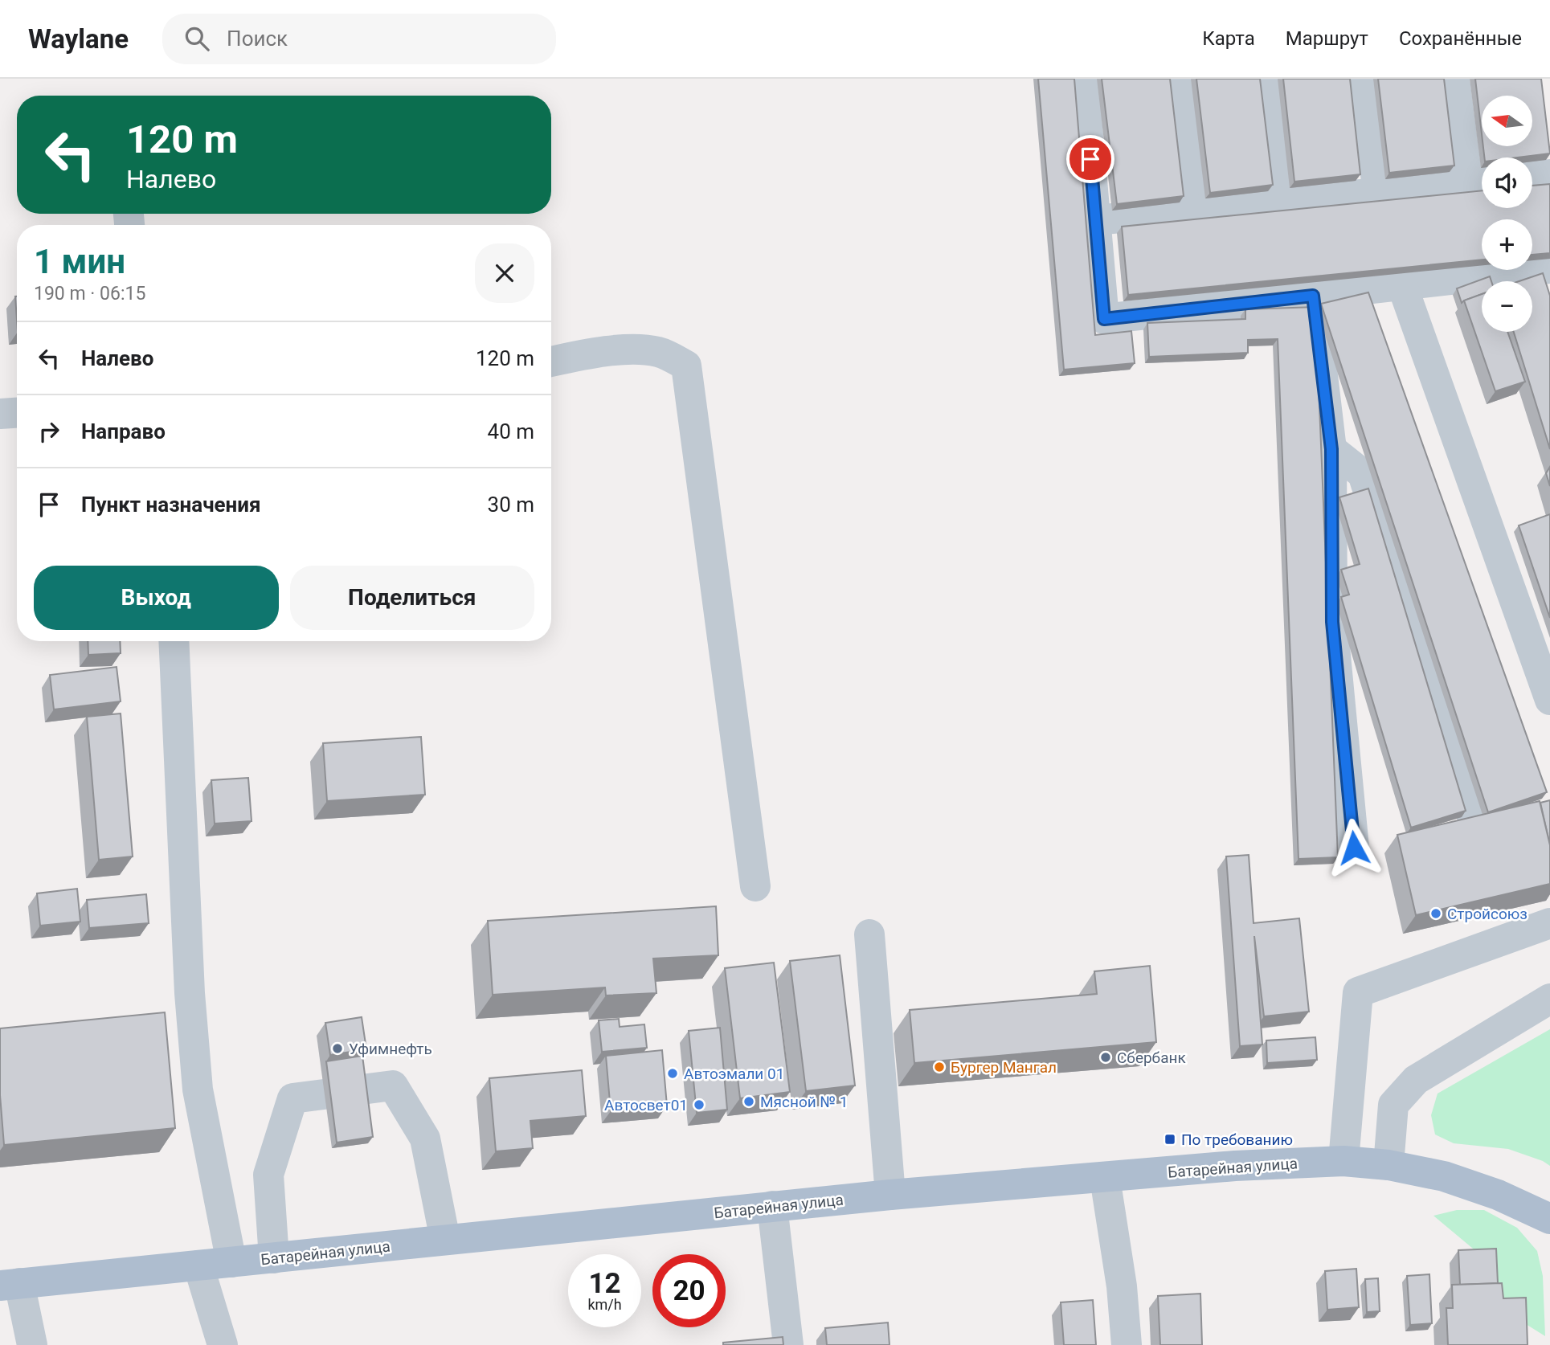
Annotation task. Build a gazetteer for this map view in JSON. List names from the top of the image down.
{
  "streets": {
    "main road": ["Батарейная улица"]
  },
  "places": {
    "other": [
      "Стройсоюз",
      "Уфимнефть",
      "Сбербанк",
      "Бургер Мангал",
      "Автоэмали 01",
      "Мясной № 1",
      "Автосвет01"
    ],
    "transit": ["По требованию"]
  },
  "north": "left",
  "page": {
    "header": "Waylane",
    "search": "Поиск",
    "nav": ["Карта", "Маршрут", "Сохранённые"],
    "map_buttons": ["+", "−"],
    "turn": ["120 m", "Налево"],
    "heading": ["1 мин", "190 m · 06:15"],
    "list": [
      {
        "name": "Налево",
        "value": "120 m"
      },
      {
        "name": "Направо",
        "value": "40 m"
      },
      {
        "name": "Пункт назначения",
        "value": "30 m"
      }
    ],
    "buttons": ["Выход", "Поделиться"],
    "speed": "12 km/h",
    "limit": "20"
  }
}
